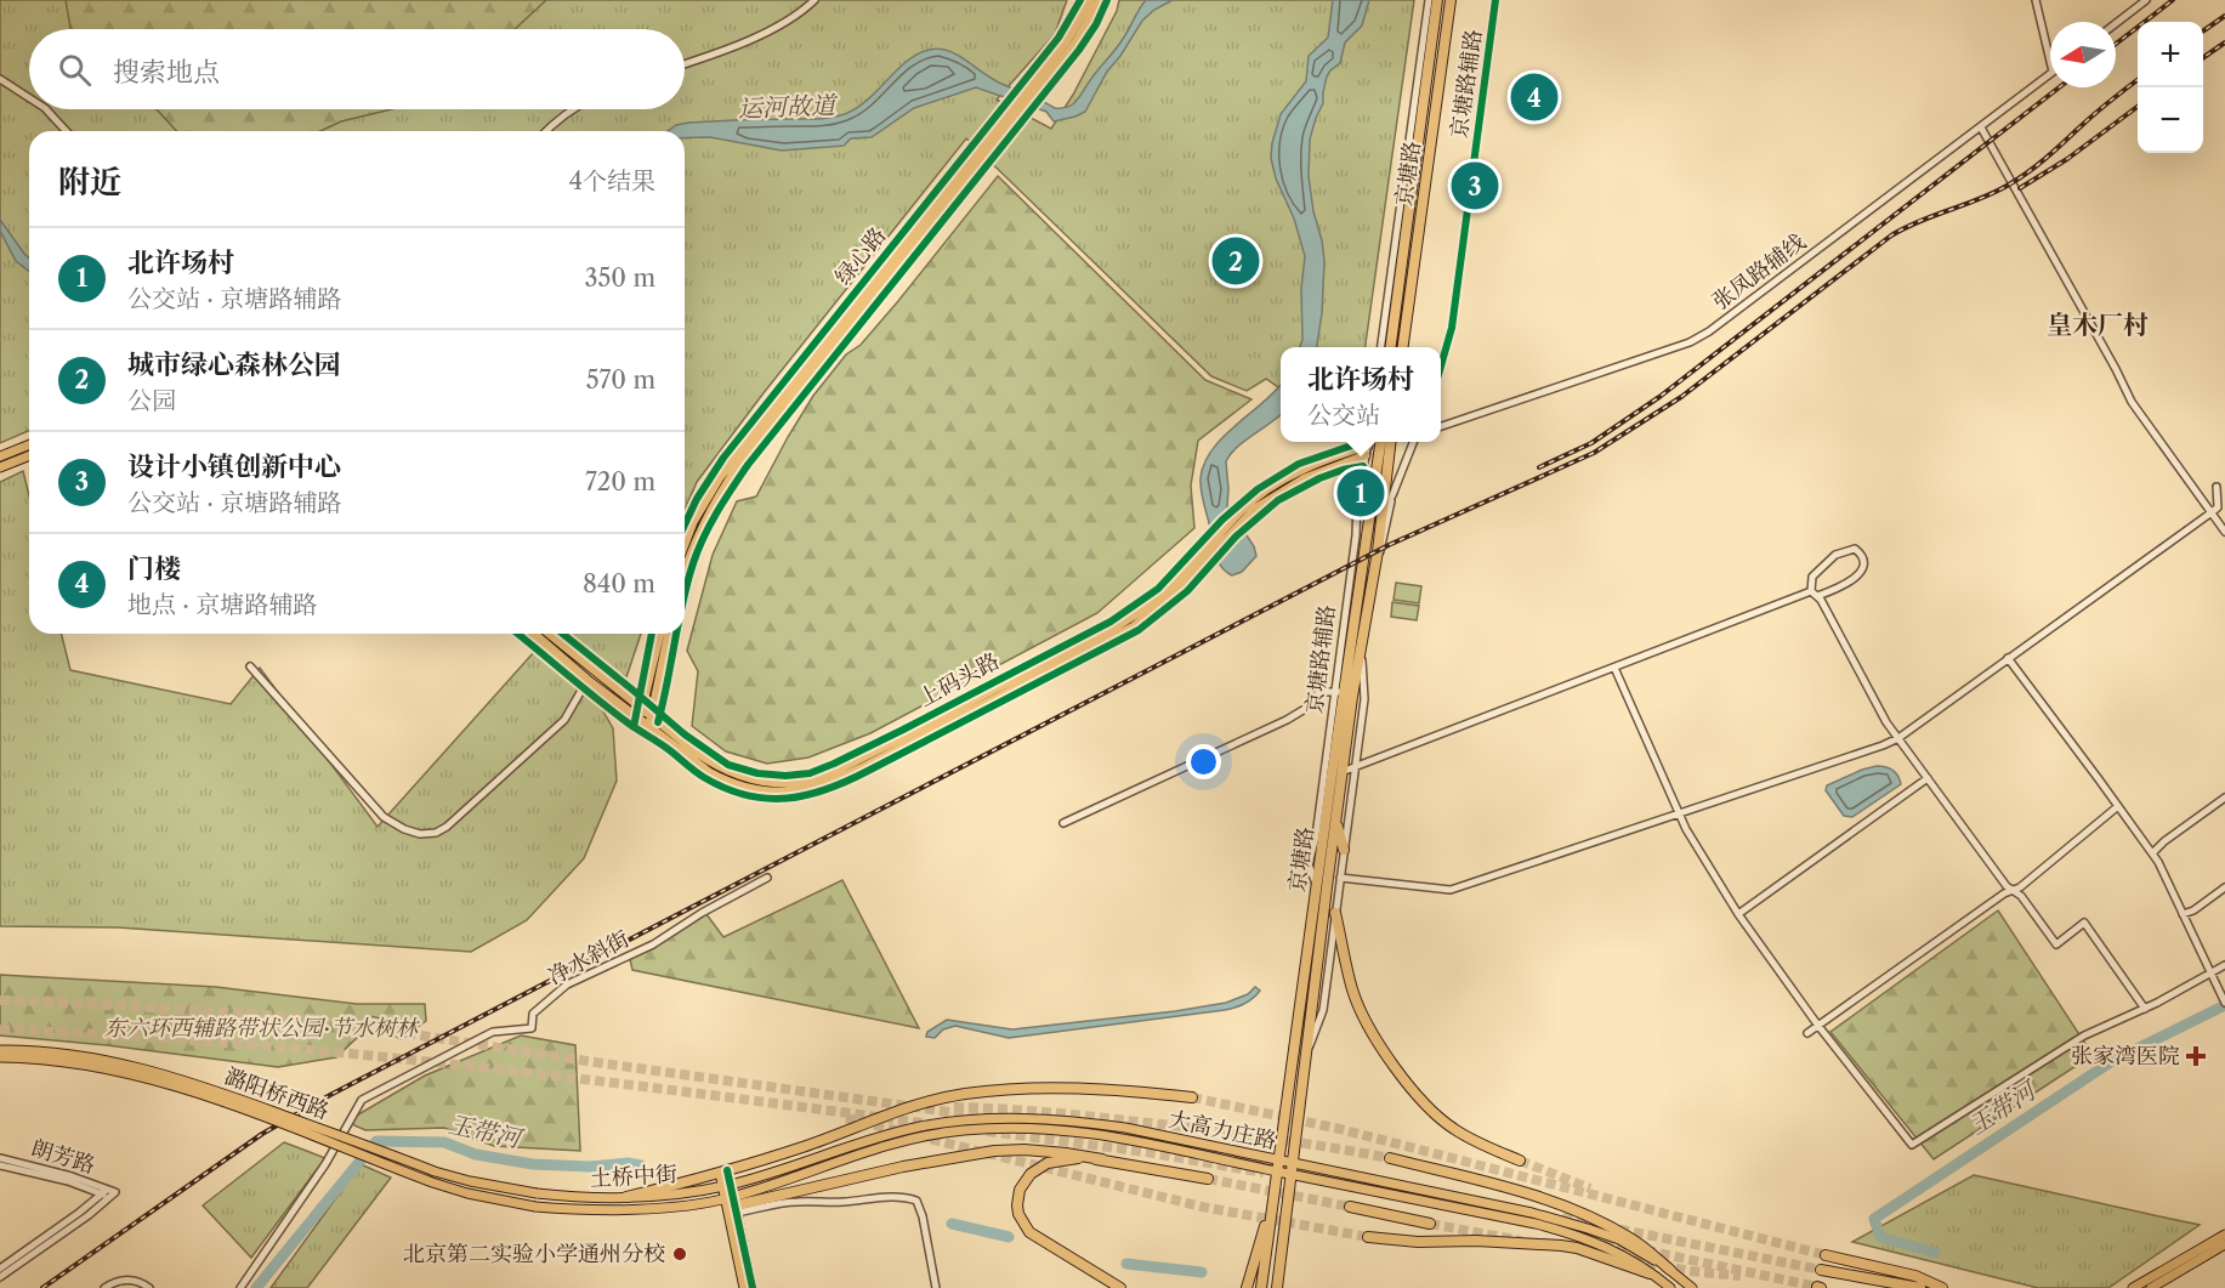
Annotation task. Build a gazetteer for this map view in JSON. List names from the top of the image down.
{
  "streets": {
    "highway": ["京塘路"],
    "main road": [
      "绿心路",
      "上码头路",
      "潞阳桥西路",
      "大高力庄路",
      "土桥中街"
    ],
    "street": [
      "京塘路辅路",
      "张凤路辅线",
      "净水斜街",
      "朗芳路"
    ]
  },
  "crossings": [
    ["京塘路辅路", "京塘路"],
    ["京塘路辅路", "上码头路"],
    ["京塘路", "大高力庄路"],
    ["潞阳桥西路", "大高力庄路"],
    ["潞阳桥西路", "土桥中街"],
    ["大高力庄路", "土桥中街"]
  ],
  "districts": ["皇木厂村"],
  "water": ["运河故道", "玉带河"],
  "parks": ["东六环西辅路带状公园·节水树林"],
  "places": {
    "health": ["张家湾医院"],
    "other": ["北京第二实验小学通州分校"]
  },
  "north": "left",
  "page": {
    "map_buttons": ["+", "−"],
    "search": "搜索地点",
    "pins": [
      "4",
      "3",
      "2",
      "1"
    ],
    "heading": ["附近", "4个结果"],
    "list": [
      {
        "mark": "1",
        "name": "北许场村",
        "note": "公交站 · 京塘路辅路",
        "value": "350 m"
      },
      {
        "mark": "2",
        "name": "城市绿心森林公园",
        "note": "公园",
        "value": "570 m"
      },
      {
        "mark": "3",
        "name": "设计小镇创新中心",
        "note": "公交站 · 京塘路辅路",
        "value": "720 m"
      },
      {
        "mark": "4",
        "name": "门楼",
        "note": "地点 · 京塘路辅路",
        "value": "840 m"
      }
    ],
    "popup": ["北许场村", "公交站"]
  }
}
